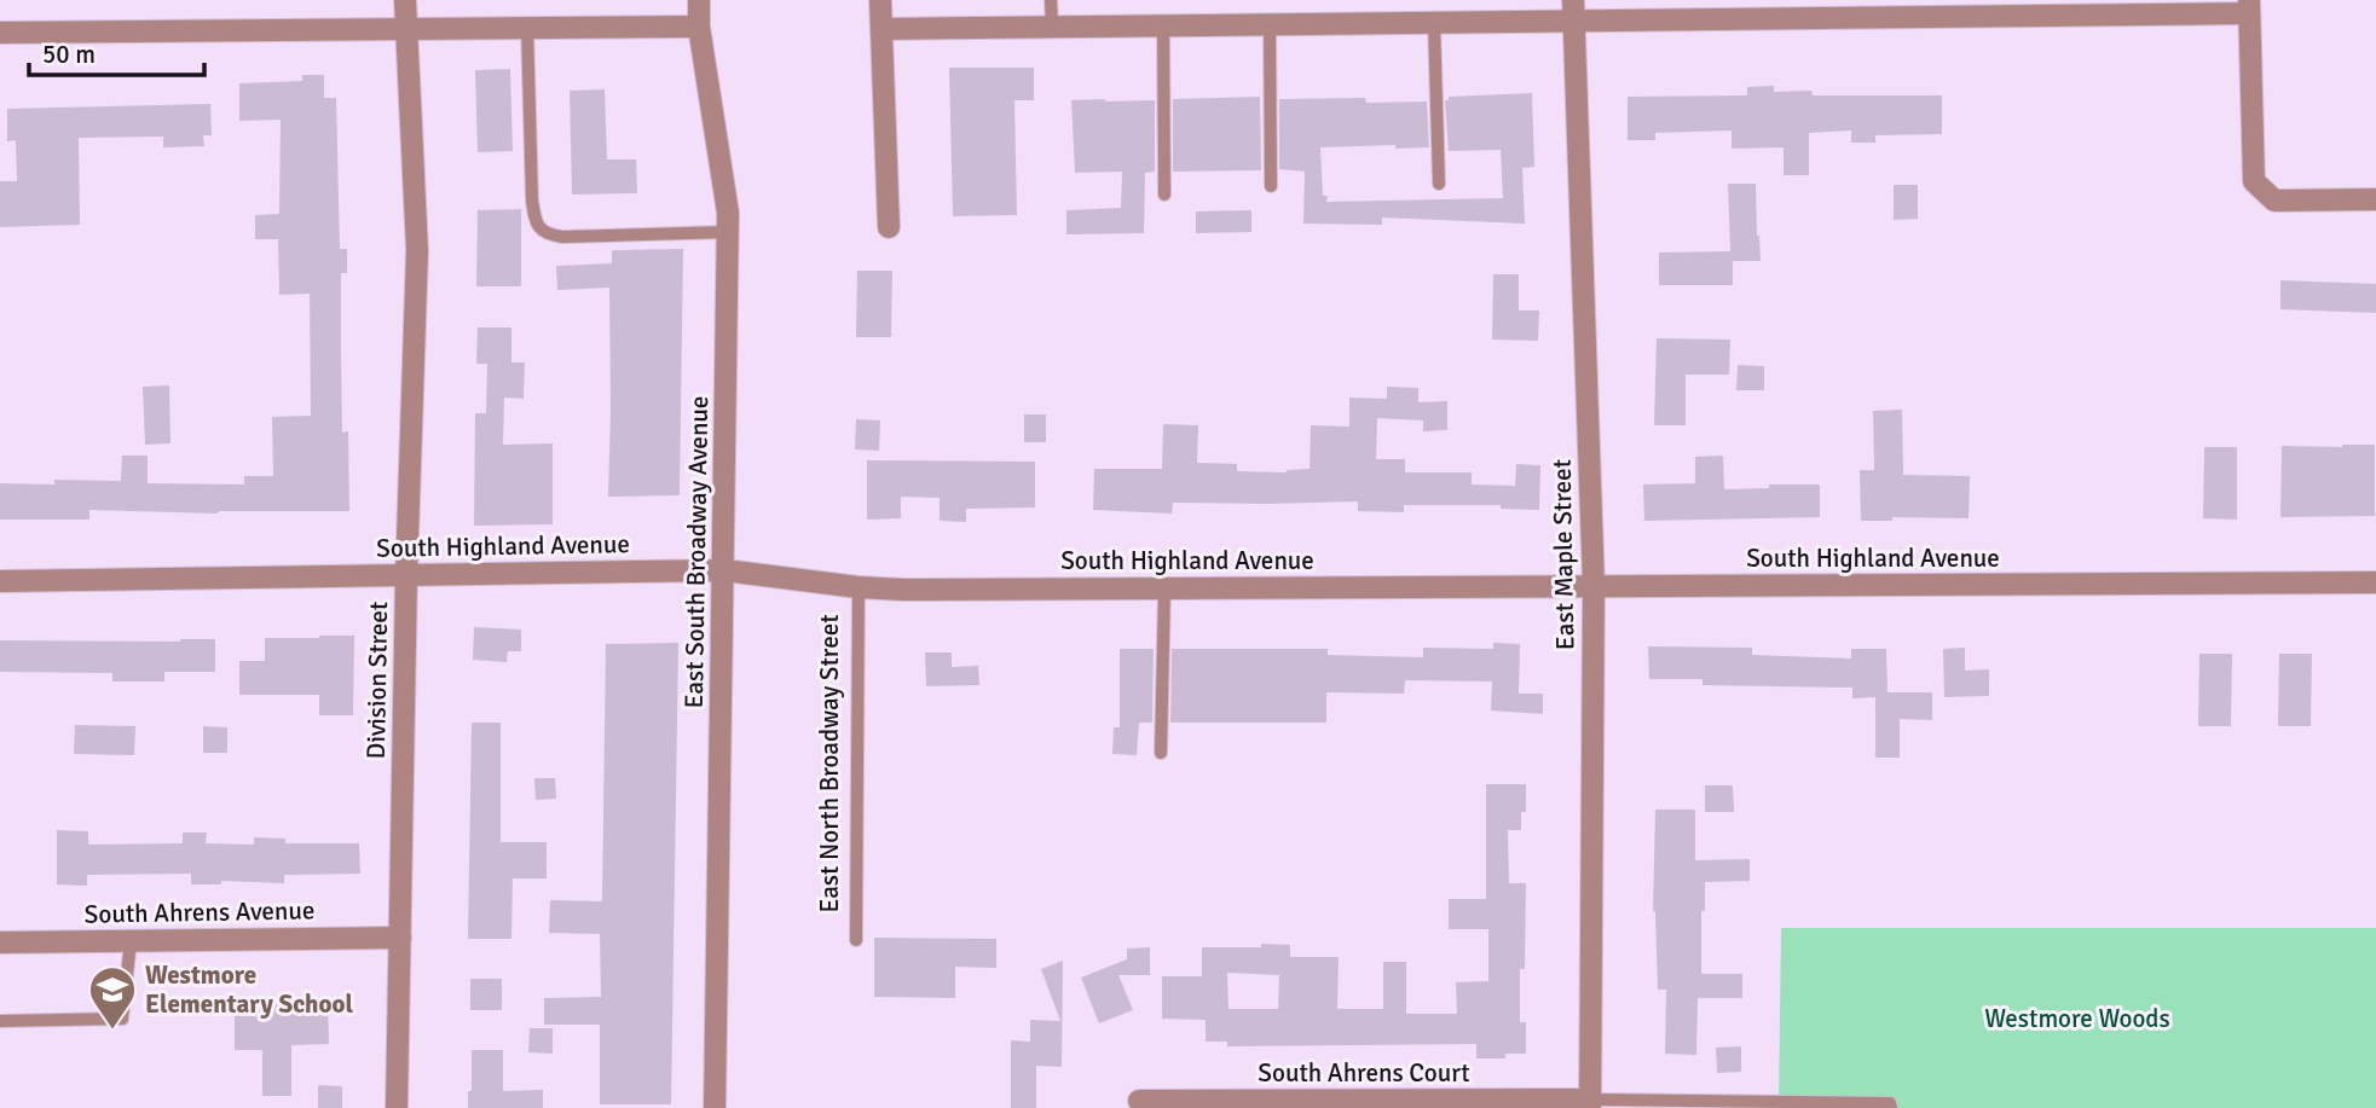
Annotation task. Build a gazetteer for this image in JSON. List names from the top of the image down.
{
  "streets": {
    "street": [
      "South Highland Avenue",
      "East South Broadway Avenue",
      "East Maple Street",
      "Division Street",
      "South Ahrens Avenue",
      "South Ahrens Court"
    ],
    "lane": ["East North Broadway Street"]
  },
  "crossings": [
    ["South Highland Avenue", "East South Broadway Avenue"],
    ["South Highland Avenue", "East Maple Street"],
    ["South Highland Avenue", "Division Street"],
    ["South Highland Avenue", "East North Broadway Street"],
    ["East Maple Street", "South Ahrens Court"],
    ["Division Street", "South Ahrens Avenue"]
  ],
  "parks": ["Westmore Woods"],
  "places": {
    "school or university": ["Westmore Elementary School"]
  },
  "scale_bar": "50 m"
}
